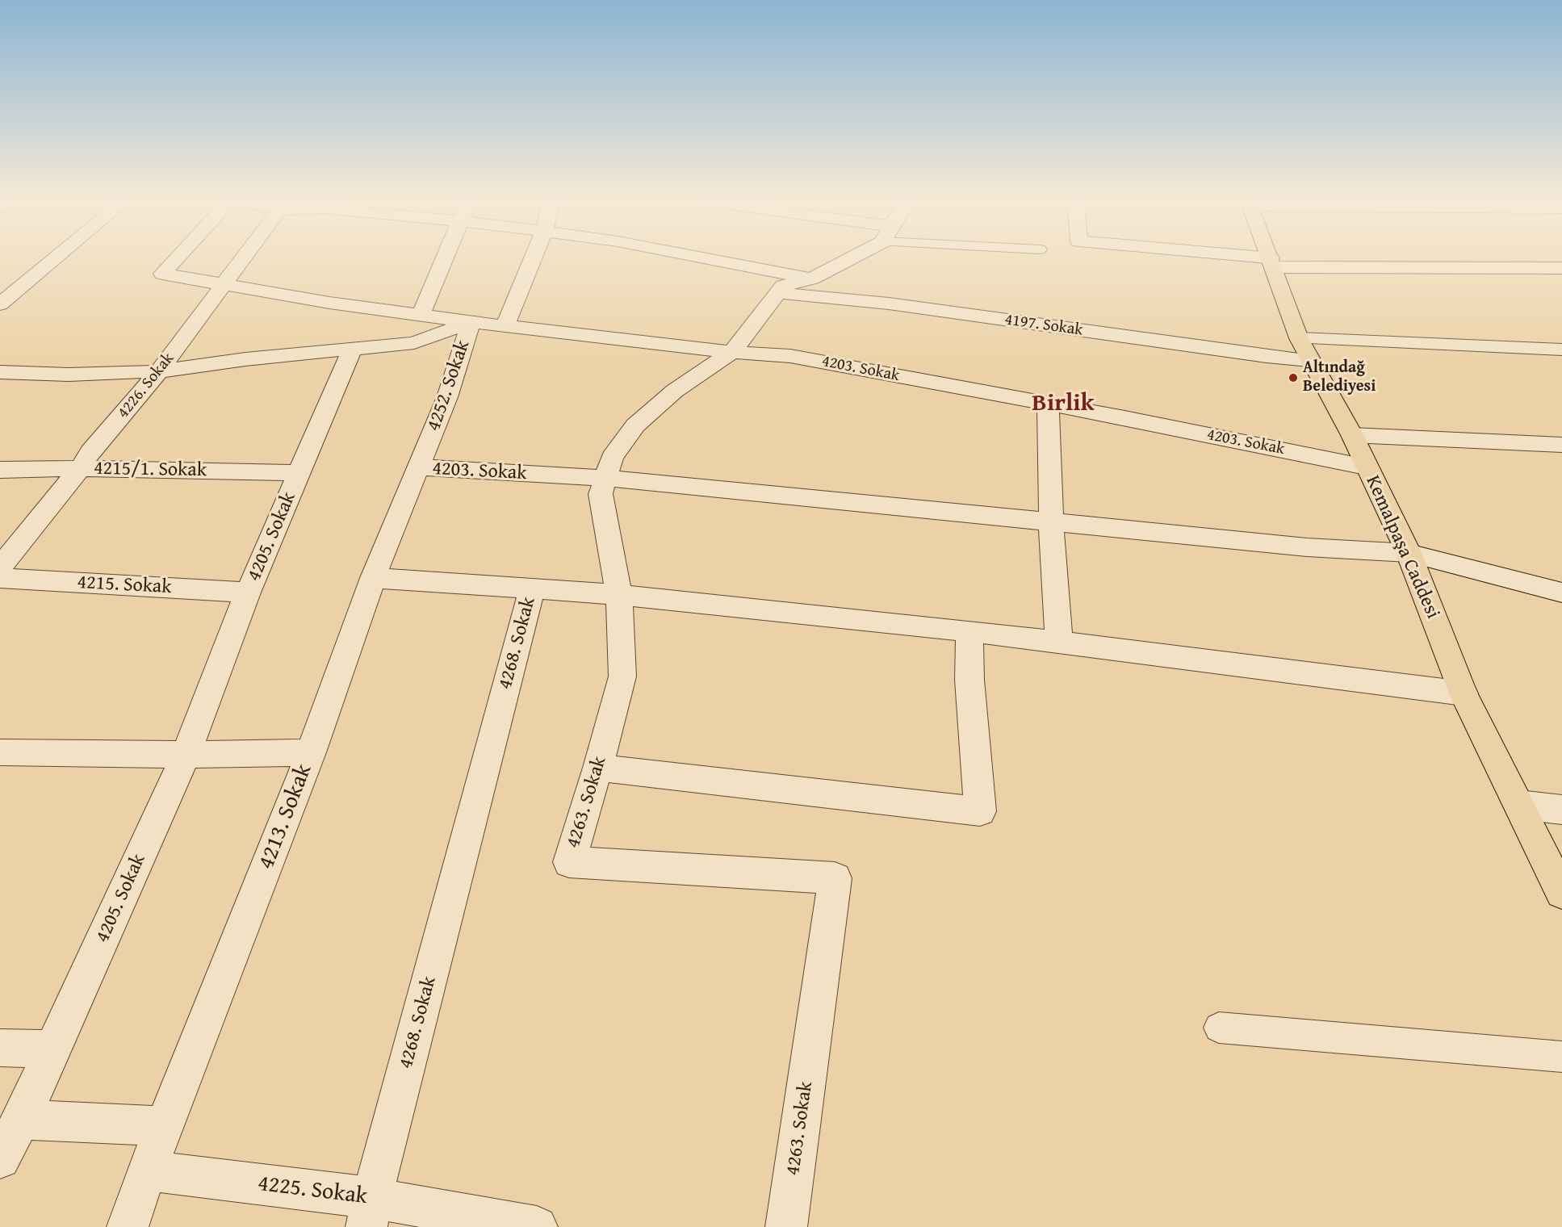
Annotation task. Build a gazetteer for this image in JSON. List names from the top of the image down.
{
  "streets": {
    "main road": ["Kemalpaşa Caddesi"],
    "street": [
      "4197. Sokak",
      "4203. Sokak",
      "4226. Sokak",
      "4252. Sokak",
      "4215/1. Sokak",
      "4205. Sokak",
      "4215. Sokak",
      "4268. Sokak",
      "4263. Sokak",
      "4213. Sokak",
      "4225. Sokak"
    ]
  },
  "crossings": [
    ["4197. Sokak", "Kemalpaşa Caddesi"],
    ["4203. Sokak", "4252. Sokak"],
    ["4203. Sokak", "4205. Sokak"],
    ["4203. Sokak", "Kemalpaşa Caddesi"],
    ["4226. Sokak", "4252. Sokak"],
    ["4226. Sokak", "4215/1. Sokak"],
    ["4252. Sokak", "4213. Sokak"],
    ["4215/1. Sokak", "4205. Sokak"],
    ["4205. Sokak", "4215. Sokak"],
    ["4205. Sokak", "4213. Sokak"],
    ["4268. Sokak", "4263. Sokak"],
    ["4268. Sokak", "4225. Sokak"],
    ["4213. Sokak", "4225. Sokak"]
  ],
  "districts": ["Birlik"],
  "places": ["Altındağ Belediyesi"]
}
